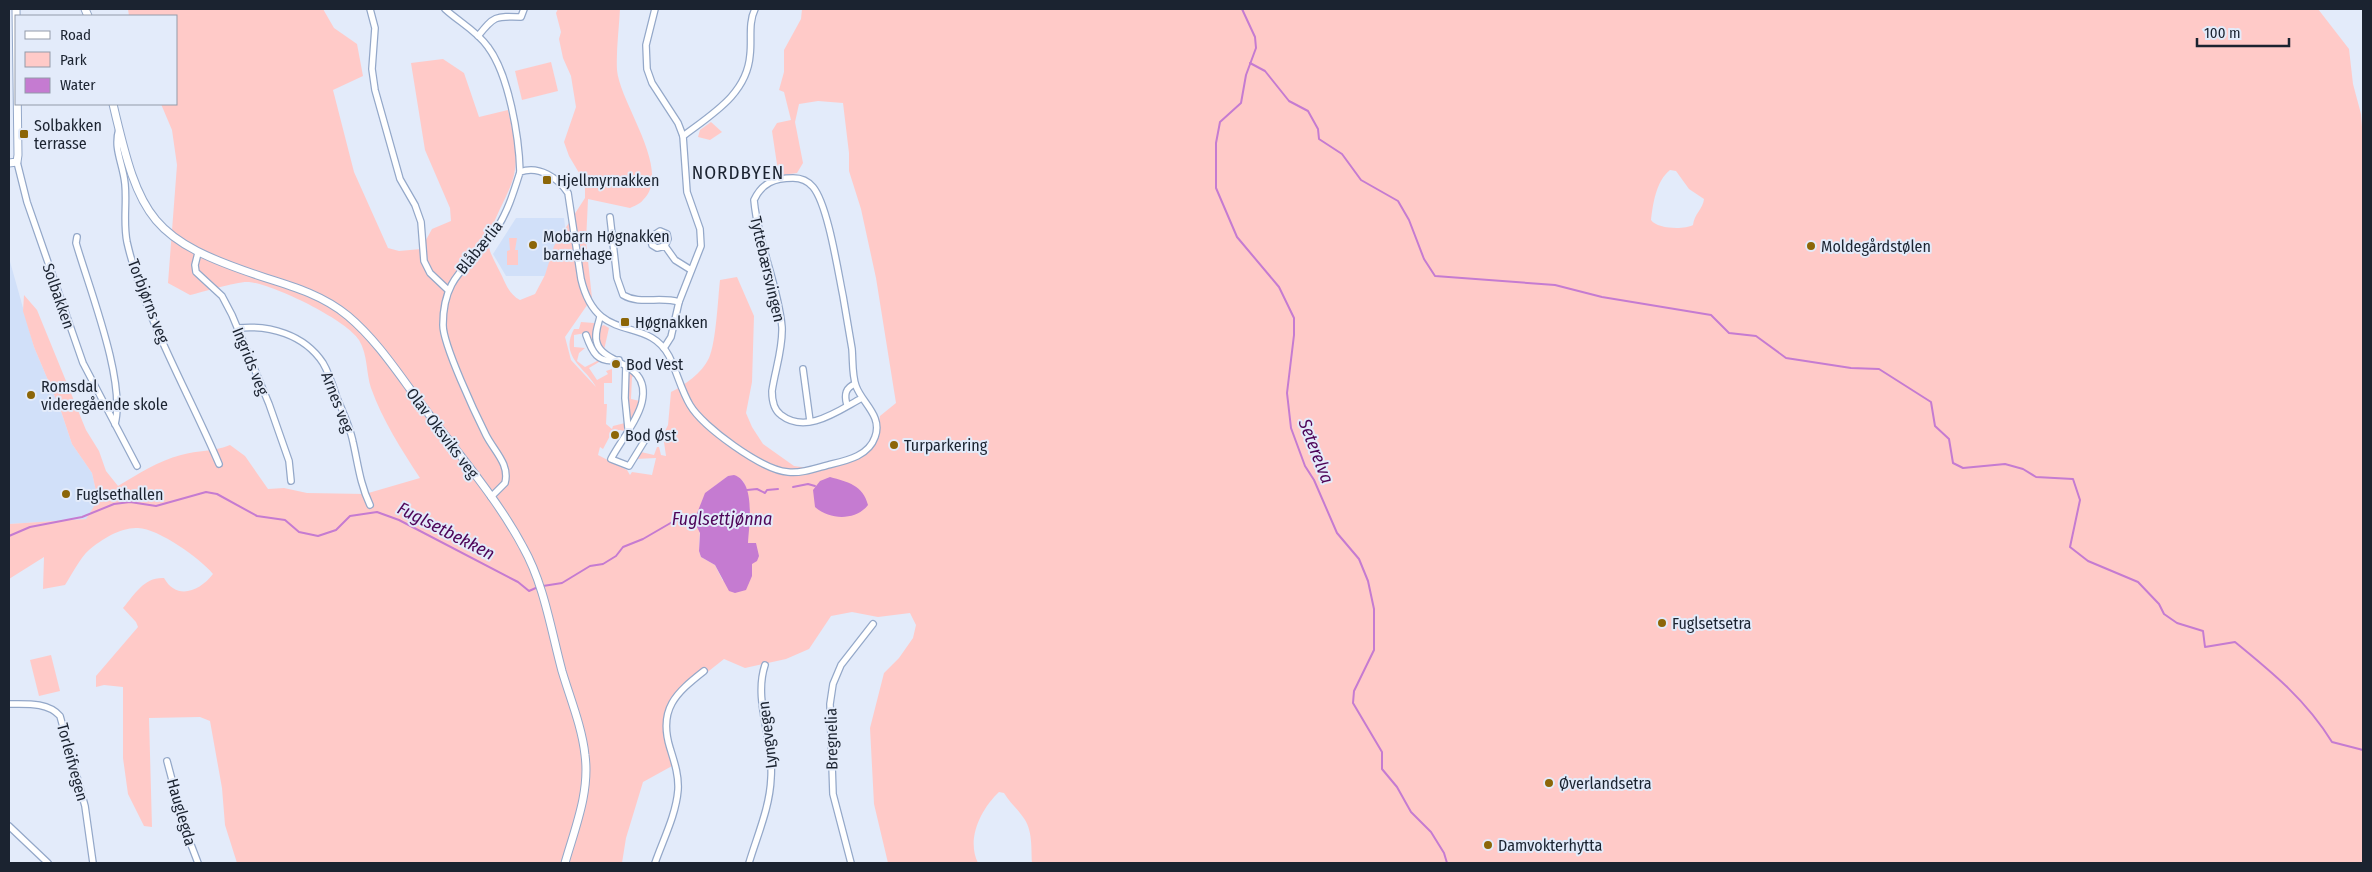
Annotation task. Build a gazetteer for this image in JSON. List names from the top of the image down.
{
  "streets": {
    "street": [
      "Blåbærlia",
      "Tyttebærsvingen",
      "Solbakken",
      "Torbjørns veg",
      "Ingrids veg",
      "Arnes veg",
      "Olav Oksviks veg",
      "Lyngvegen",
      "Bregnelia",
      "Torleifvegen",
      "Hauglegda"
    ]
  },
  "crossings": [
    ["Blåbærlia", "Olav Oksviks veg"],
    ["Torbjørns veg", "Olav Oksviks veg"],
    ["Ingrids veg", "Arnes veg"],
    ["Ingrids veg", "Olav Oksviks veg"]
  ],
  "districts": ["NORDBYEN"],
  "water": ["Seterelva", "Fuglsettjønna", "Fuglsetbekken"],
  "places": {
    "transit": ["Solbakken terrasse", "Hjellmyrnakken", "Høgnakken"],
    "other": [
      "Mobarn Høgnakken barnehage",
      "Moldegårdstølen",
      "Bod Vest",
      "Romsdal videregående skole",
      "Bod Øst",
      "Turparkering",
      "Fuglsethallen",
      "Fuglsetsetra",
      "Øverlandsetra",
      "Damvokterhytta"
    ]
  },
  "legend": ["Road", "Park", "Water"],
  "scale_bar": "100 m"
}
